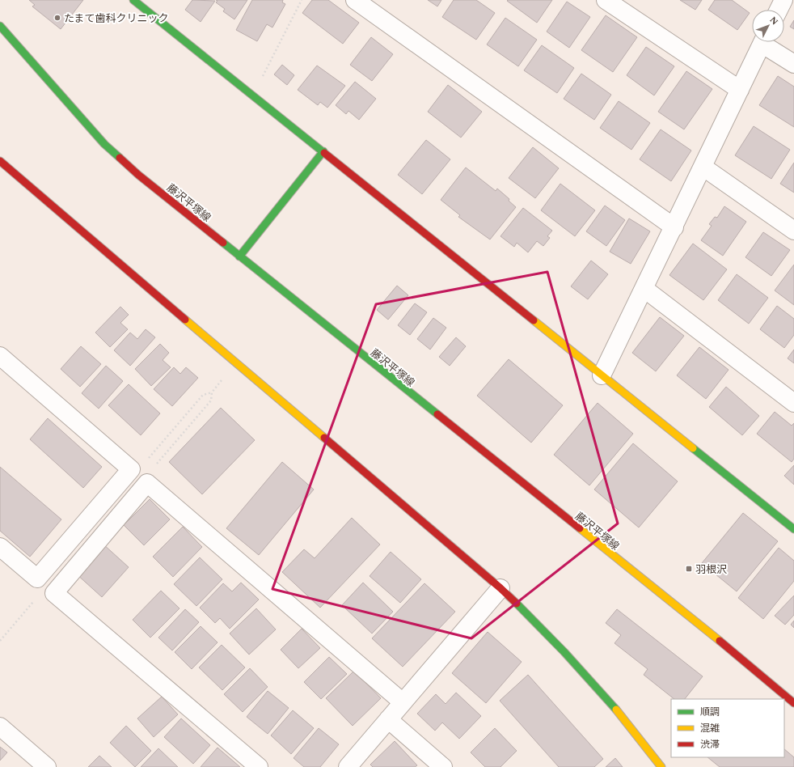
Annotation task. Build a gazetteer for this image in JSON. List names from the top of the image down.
{
  "streets": {
    "street": ["藤沢平塚線"]
  },
  "places": {
    "other": ["たまて歯科クリニック"],
    "transit": ["羽根沢"]
  },
  "legend": ["順調", "混雑", "渋滞"],
  "north": "top right"
}
